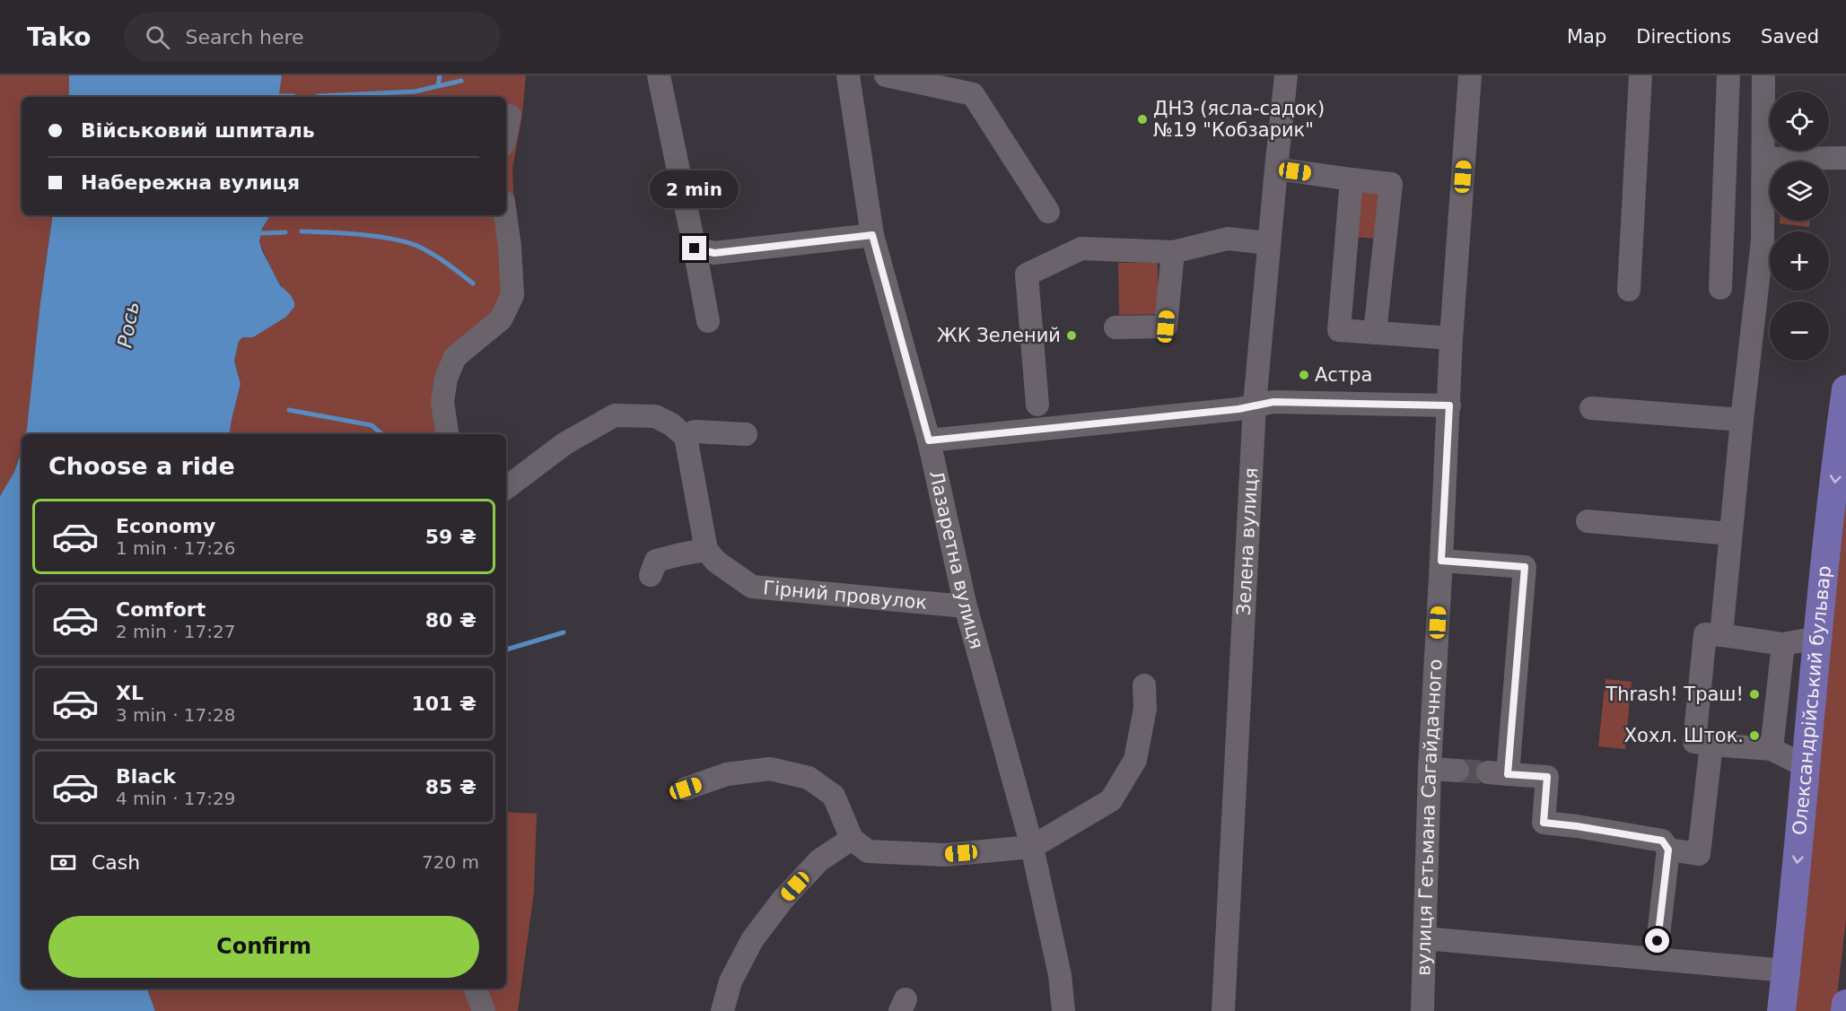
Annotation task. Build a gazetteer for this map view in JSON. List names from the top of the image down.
{
  "streets": {
    "main road": ["Олександрійський бульвар"],
    "street": [
      "Зелена вулиця",
      "Лазаретна вулиця",
      "Гірний провулок",
      "вулиця Гетьмана Сагайдачного"
    ]
  },
  "crossings": [
    ["Лазаретна вулиця", "Гірний провулок"]
  ],
  "one_way": ["Олександрійський бульвар"],
  "water": ["Рось"],
  "places": [
    "ДНЗ (ясла-садок) №19 \"Кобзарик\"",
    "ЖК Зелений",
    "Астра",
    "Thrash! Траш!",
    "Хохл. Шток."
  ],
  "page": {
    "header": "Tako",
    "search": "Search here",
    "nav": ["Map", "Directions", "Saved"],
    "map_buttons": ["+", "−"],
    "banner": ["Військовий шпиталь", "Набережна вулиця"],
    "bubble": "2 min",
    "heading": "Choose a ride",
    "list": [
      {
        "name": "Economy",
        "note": "1 min · 17:26",
        "value": "59 ₴"
      },
      {
        "name": "Comfort",
        "note": "2 min · 17:27",
        "value": "80 ₴"
      },
      {
        "name": "XL",
        "note": "3 min · 17:28",
        "value": "101 ₴"
      },
      {
        "name": "Black",
        "note": "4 min · 17:29",
        "value": "85 ₴"
      }
    ],
    "pay": ["Cash", "720 m"],
    "buttons": "Confirm"
  }
}
